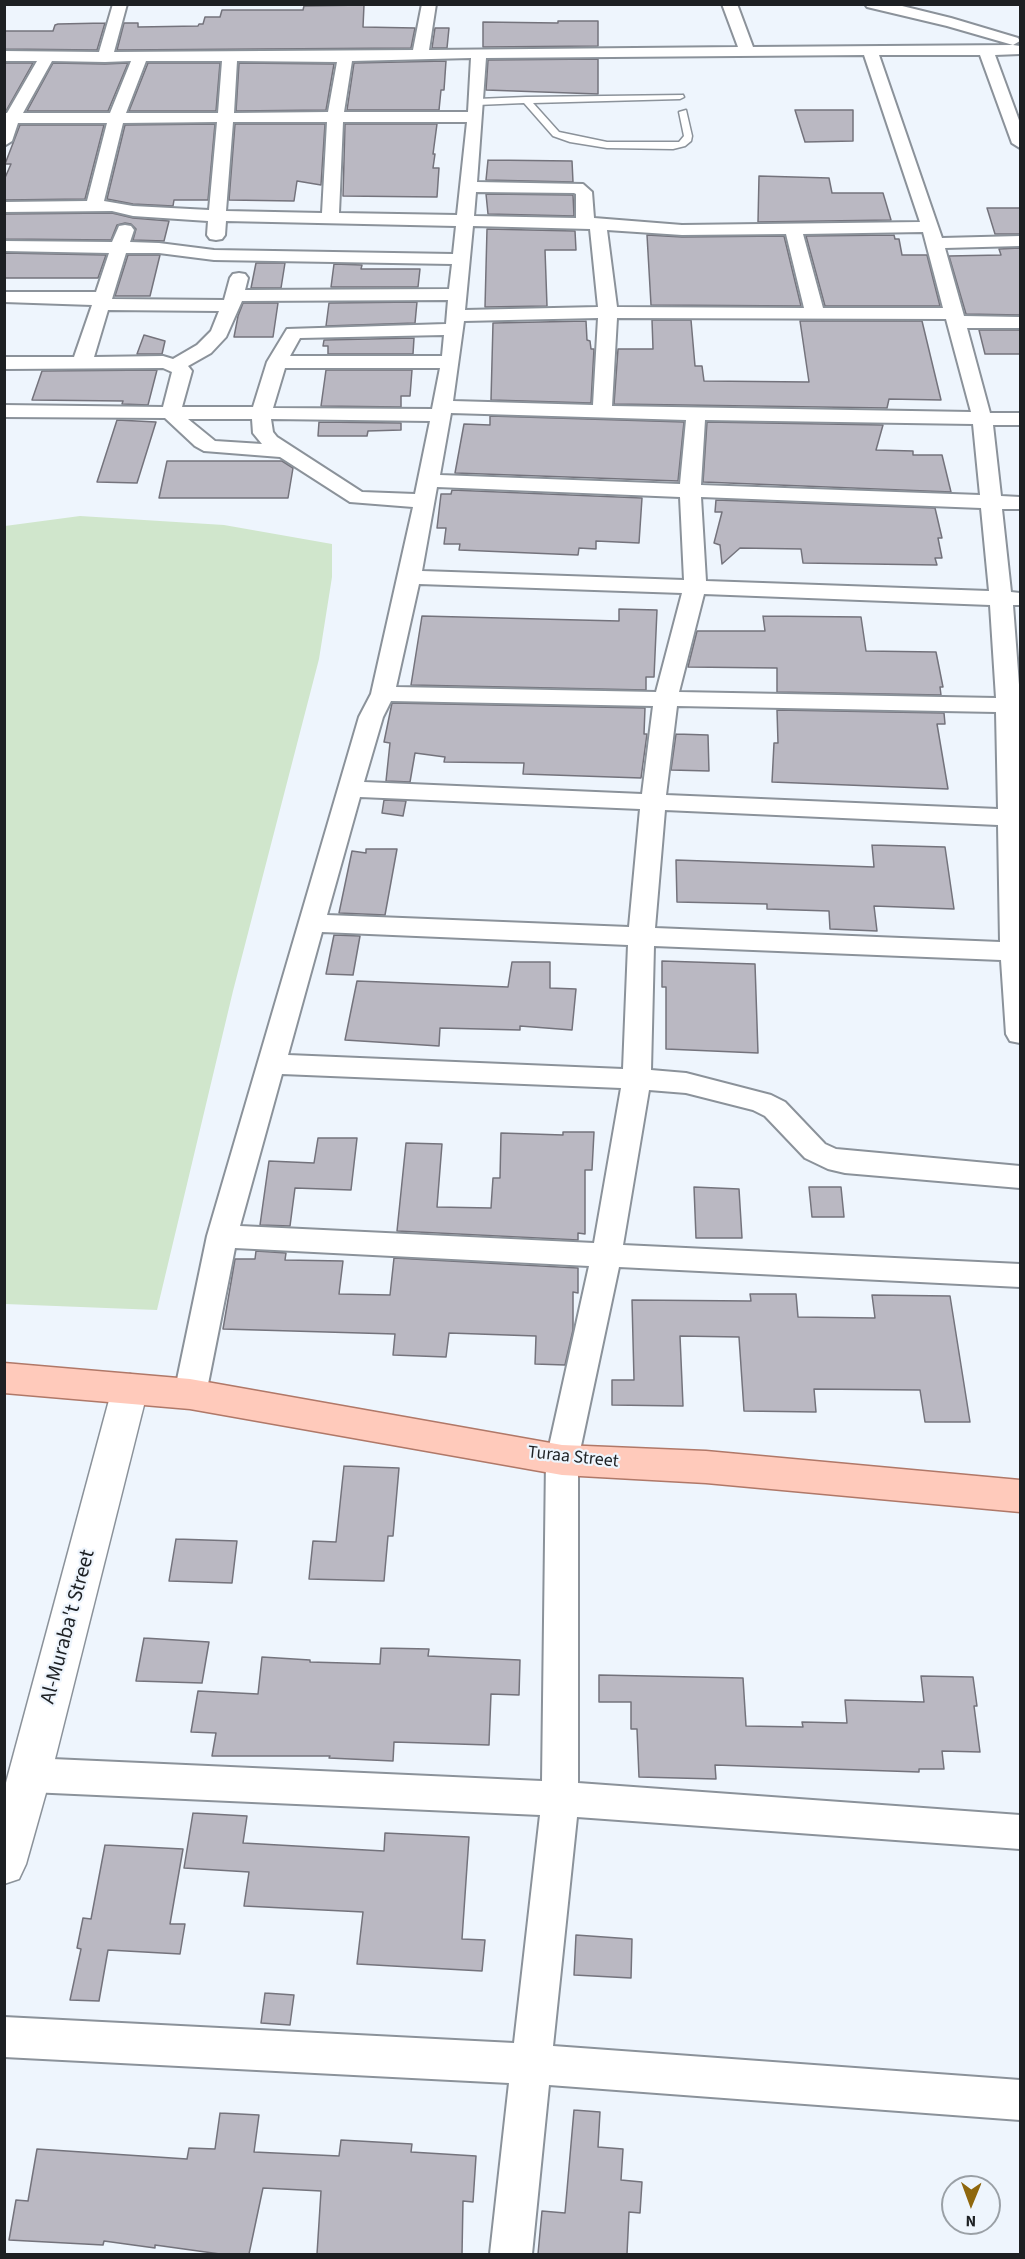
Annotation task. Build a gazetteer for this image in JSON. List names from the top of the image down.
{
  "streets": {
    "main road": ["Turaa Street"],
    "street": ["Al-Muraba't Street"]
  },
  "crossings": [
    ["Turaa Street", "Al-Muraba't Street"]
  ],
  "north": "bottom"
}
